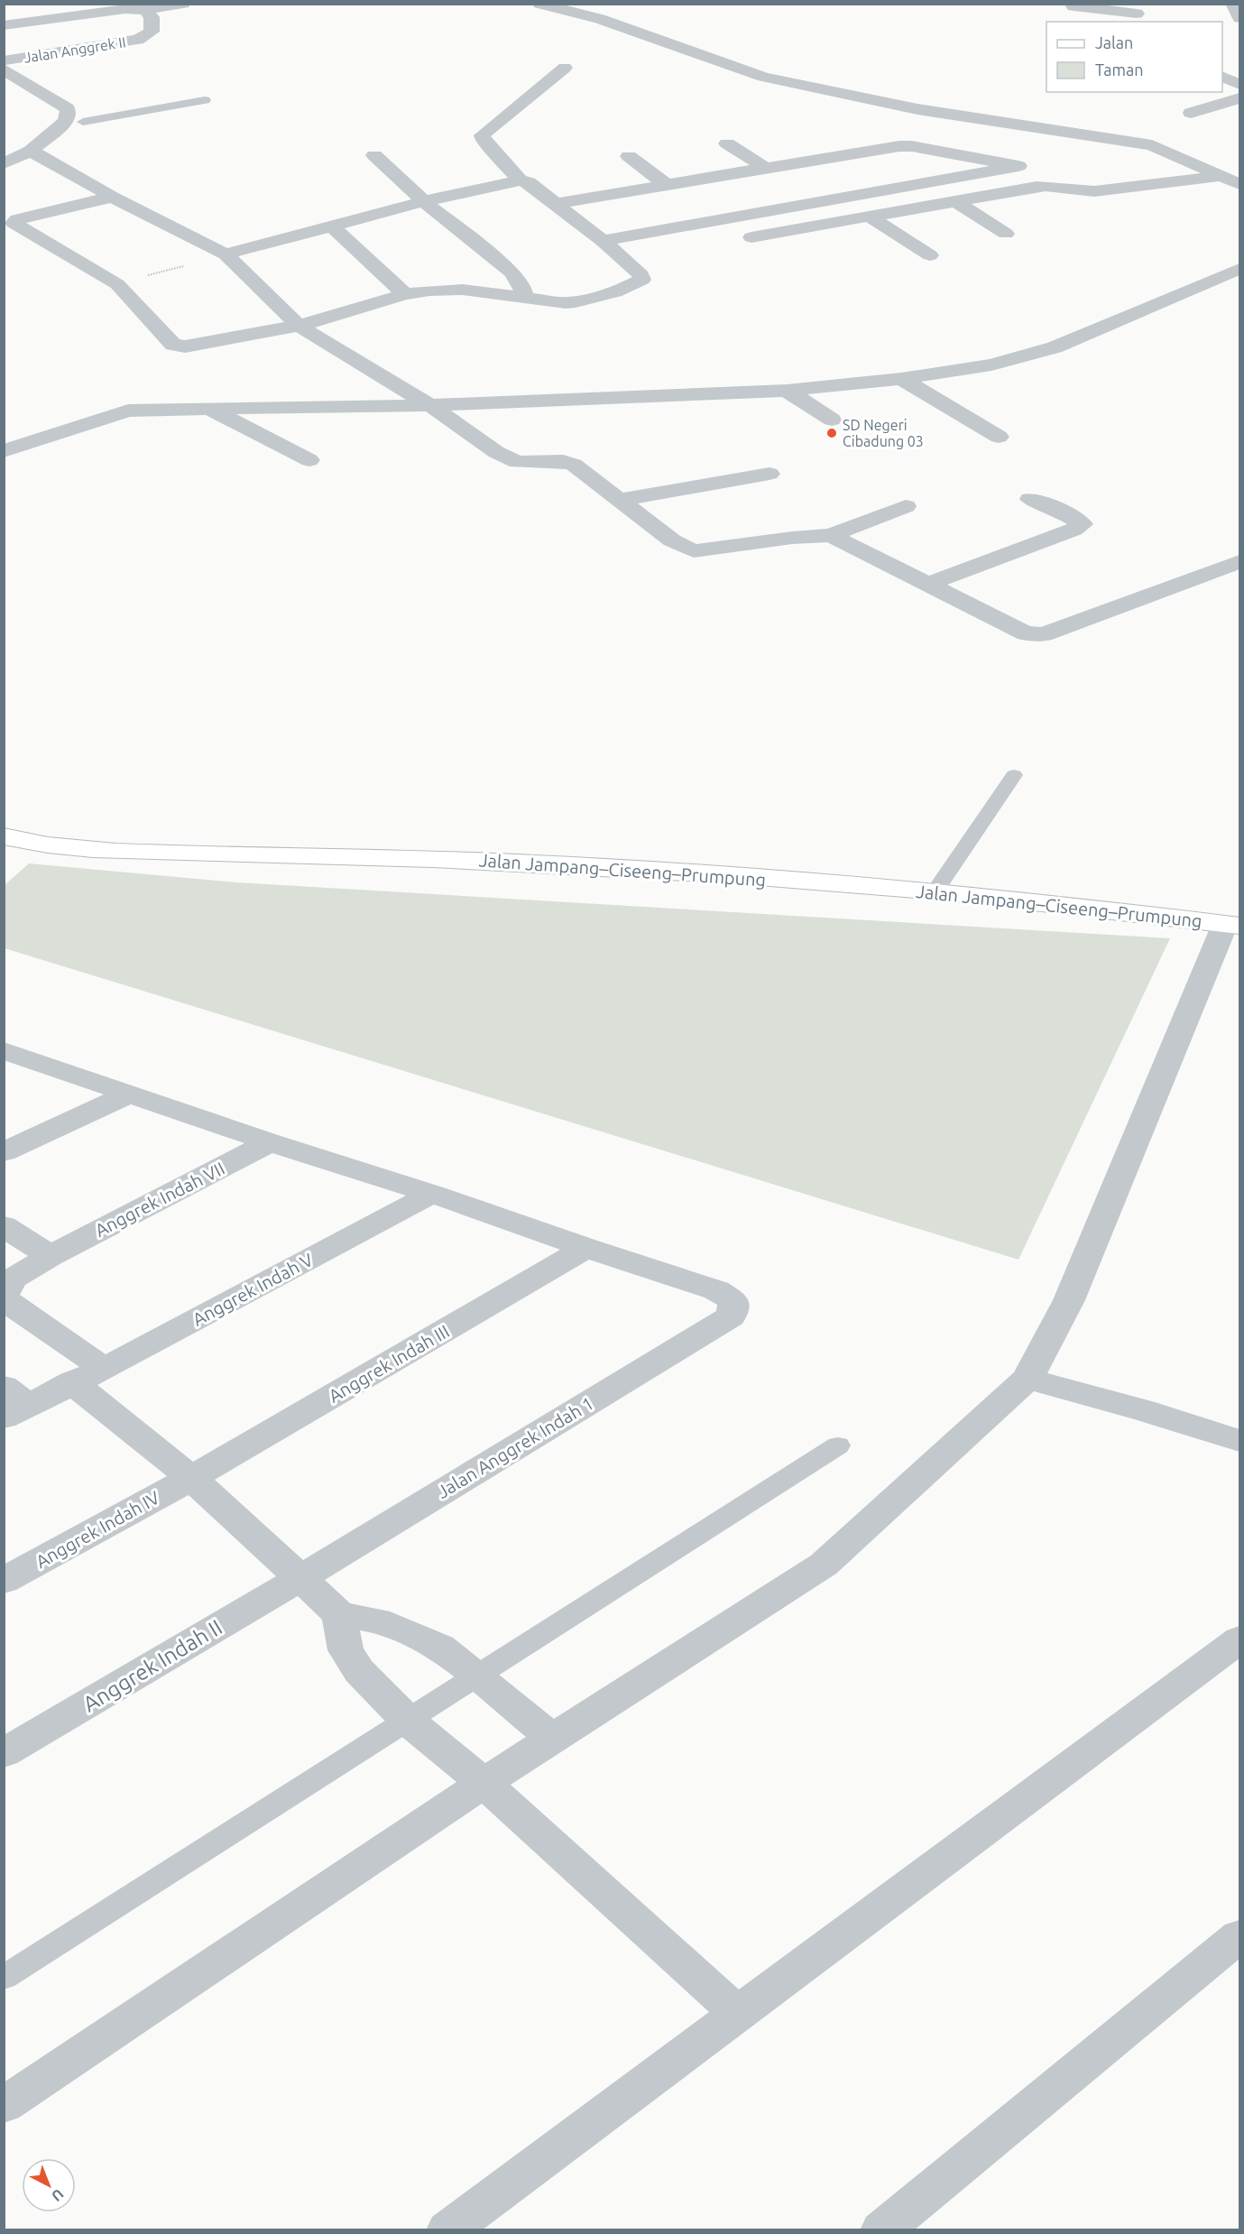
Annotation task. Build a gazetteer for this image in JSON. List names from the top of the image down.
{
  "streets": {
    "main road": ["Jalan Jampang–Ciseeng–Prumpung"],
    "street": [
      "Jalan Anggrek II",
      "Anggrek Indah VII",
      "Anggrek Indah V",
      "Anggrek Indah III",
      "Jalan Anggrek Indah 1",
      "Anggrek Indah IV",
      "Anggrek Indah II"
    ]
  },
  "crossings": [
    ["Anggrek Indah III", "Jalan Anggrek Indah 1"],
    ["Anggrek Indah III", "Anggrek Indah IV"],
    ["Jalan Anggrek Indah 1", "Anggrek Indah II"]
  ],
  "places": ["SD Negeri Cibadung 03"],
  "legend": ["Jalan", "Taman"],
  "north": "bottom right"
}
